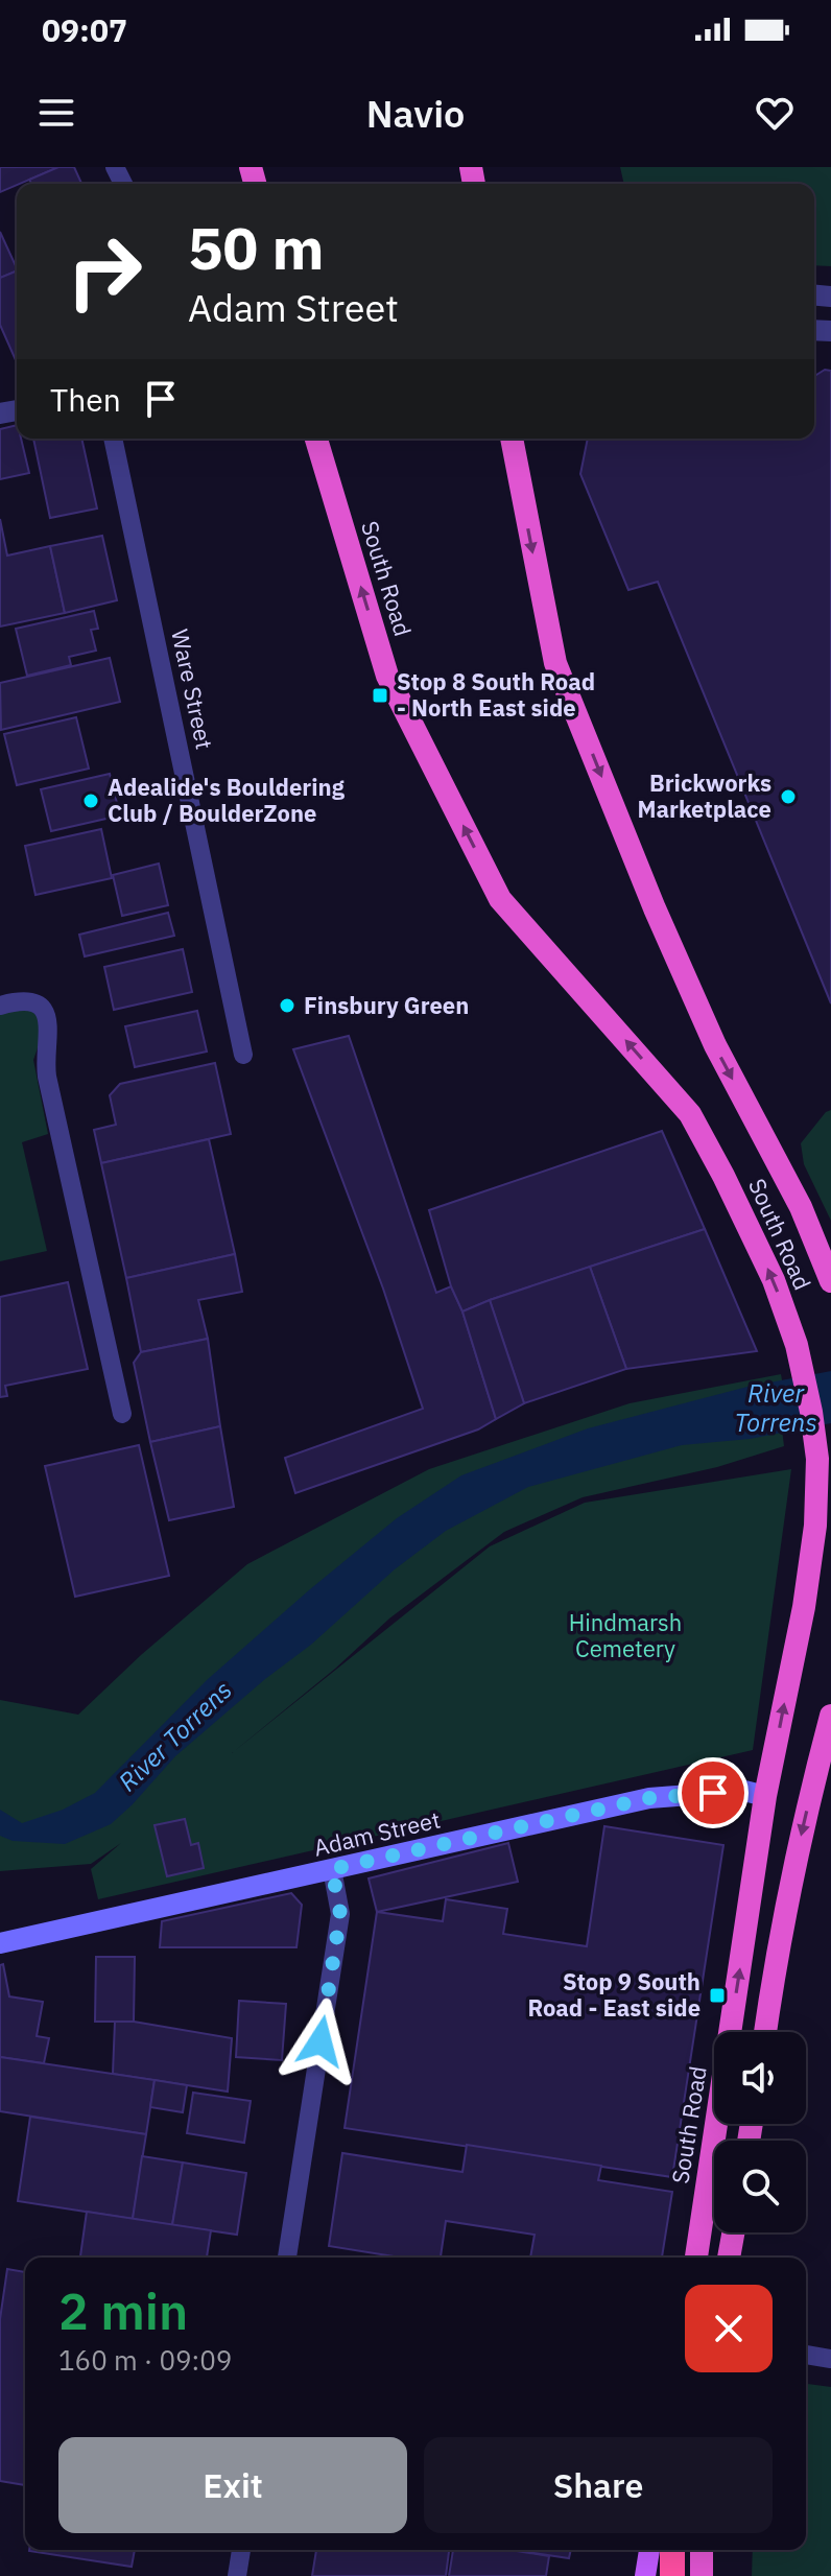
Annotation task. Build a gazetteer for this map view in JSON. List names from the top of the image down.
{
  "streets": {
    "highway": ["South Road"],
    "main road": ["Adam Street"],
    "street": ["Ware Street"]
  },
  "crossings": [
    ["South Road", "Adam Street"]
  ],
  "water": ["River Torrens"],
  "parks": ["Hindmarsh Cemetery"],
  "places": {
    "transit": ["Stop 8 South Road - North East side", "Stop 9 South Road - East side"],
    "other": ["Brickworks Marketplace", "Adealide's Bouldering Club / BoulderZone", "Finsbury Green"]
  },
  "page": {
    "status": "09:07",
    "header": "Navio",
    "turn": ["50 m", "Adam Street"],
    "then": "Then",
    "heading": ["2 min", "160 m · 09:09"],
    "buttons": ["Exit", "Share"]
  }
}
